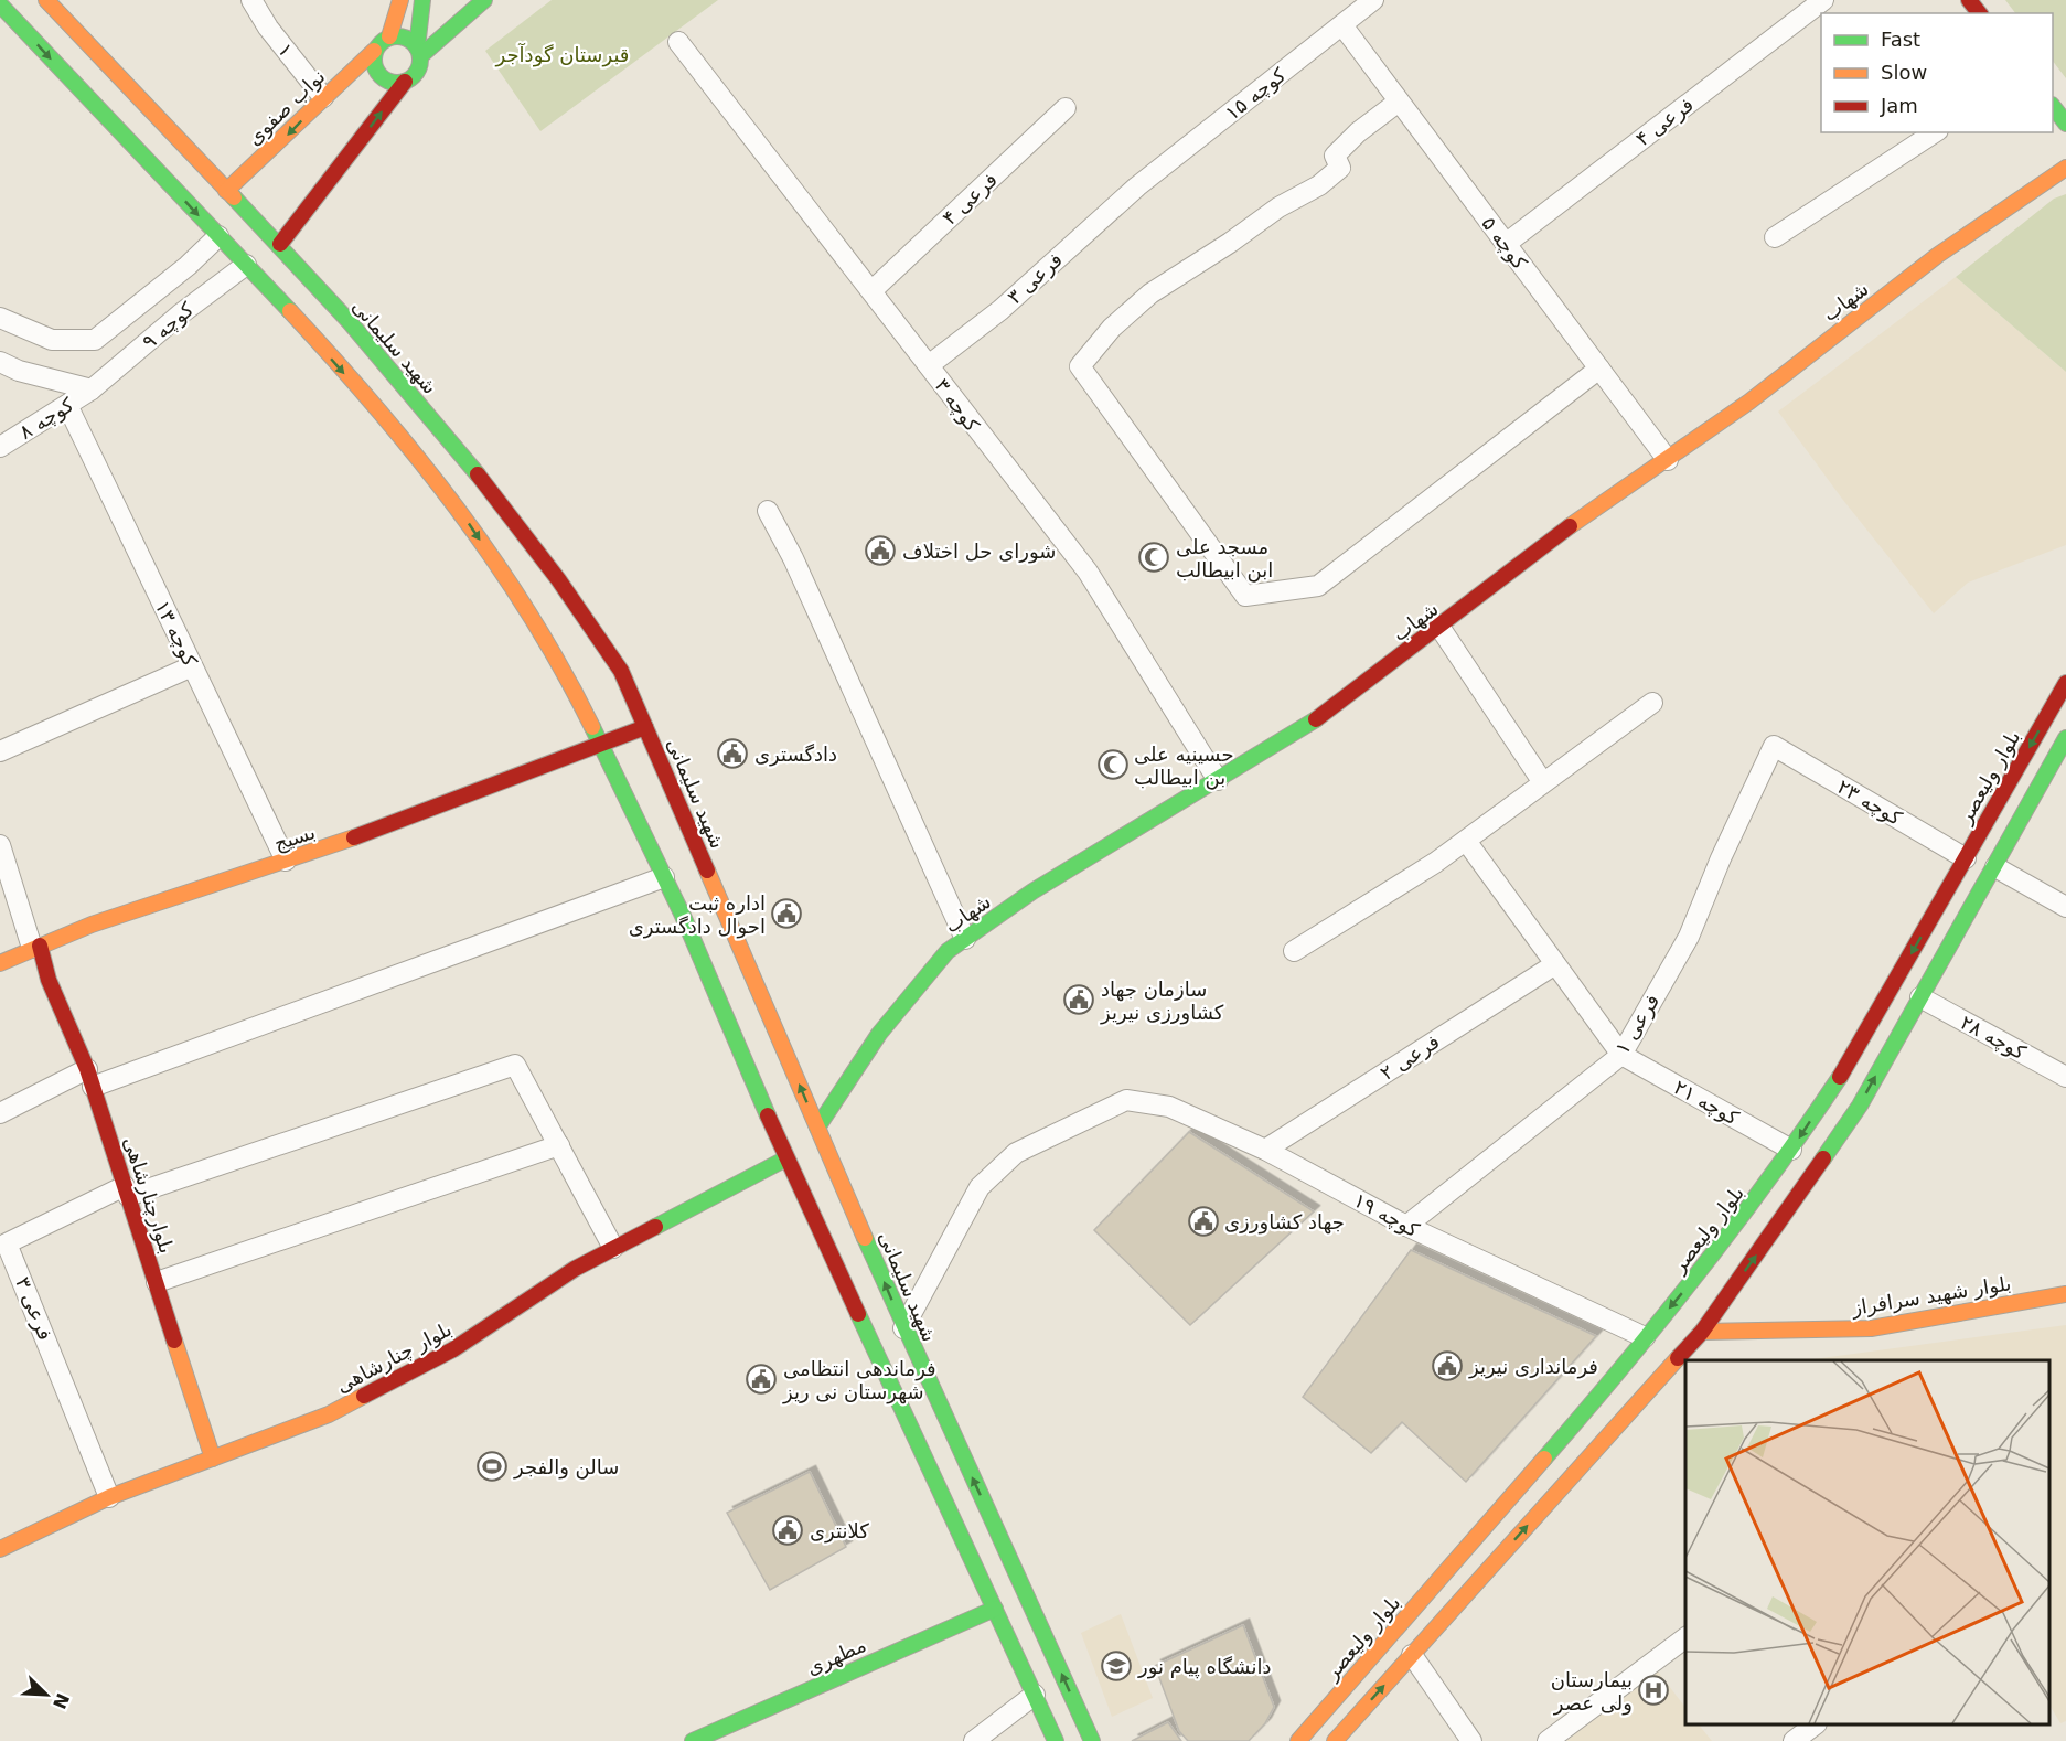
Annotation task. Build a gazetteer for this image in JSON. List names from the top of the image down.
{
  "streets": {
    "main road": [
      "نواب صفوی",
      "شهاب",
      "شهید سلیمانی",
      "بلوار ولیعصر",
      "بسیج",
      "بلوارچنارشاهی",
      "بلوار شهید سرافراز",
      "بلوار چنارشاهی",
      "مطهری"
    ],
    "street": [
      "۱",
      "کوچه ۱۵",
      "فرعی ۴",
      "کوچه ۵",
      "فرعی ۳",
      "کوچه ۹",
      "کوچه ۳",
      "کوچه ۸",
      "کوچه ۱۳",
      "کوچه ۲۳",
      "فرعی ۱",
      "کوچه ۲۸",
      "فرعی ۲",
      "کوچه ۲۱",
      "کوچه ۱۹"
    ]
  },
  "crossings": [
    ["۱", "نواب صفوی"],
    ["کوچه ۱۵", "کوچه ۵"],
    ["کوچه ۱۵", "فرعی ۳"],
    ["نواب صفوی", "شهید سلیمانی"],
    ["فرعی ۴", "کوچه ۵"],
    ["فرعی ۴", "کوچه ۳"],
    ["کوچه ۵", "شهاب"],
    ["فرعی ۳", "کوچه ۳"],
    ["فرعی ۳", "بلوارچنارشاهی"],
    ["فرعی ۳", "بلوار چنارشاهی"],
    ["شهاب", "شهید سلیمانی"],
    ["شهاب", "کوچه ۳"],
    ["کوچه ۹", "شهید سلیمانی"],
    ["کوچه ۹", "کوچه ۸"],
    ["شهید سلیمانی", "بسیج"],
    ["شهید سلیمانی", "کوچه ۱۹"],
    ["شهید سلیمانی", "بلوار چنارشاهی"],
    ["شهید سلیمانی", "مطهری"],
    ["کوچه ۸", "کوچه ۱۳"],
    ["کوچه ۱۳", "بسیج"],
    ["بلوار ولیعصر", "کوچه ۲۳"],
    ["بلوار ولیعصر", "کوچه ۲۱"],
    ["بلوار ولیعصر", "کوچه ۱۹"],
    ["کوچه ۲۳", "فرعی ۱"],
    ["بسیج", "بلوارچنارشاهی"],
    ["فرعی ۱", "کوچه ۲۱"],
    ["فرعی ۱", "کوچه ۱۹"],
    ["فرعی ۲", "کوچه ۱۹"],
    ["بلوارچنارشاهی", "بلوار چنارشاهی"]
  ],
  "parks": ["قبرستان گودآجر"],
  "places": {
    "public building": [
      "شورای حل اختلاف",
      "دادگستری",
      "اداره ثبت احوال دادگستری",
      "سازمان جهاد کشاورزی نیریز",
      "جهاد کشاورزی",
      "فرمانداری نیریز",
      "فرماندهی انتظامی شهرستان نی ریز",
      "کلانتری"
    ],
    "mosque": ["مسجد علی ابن ابیطالب", "حسینیه علی بن ابیطالب"],
    "sports": ["سالن والفجر"],
    "school or university": ["دانشگاه پیام نور"],
    "hospital": ["بیمارستان ولی عصر"]
  },
  "legend": ["Fast", "Slow", "Jam"],
  "north": "bottom right"
}
